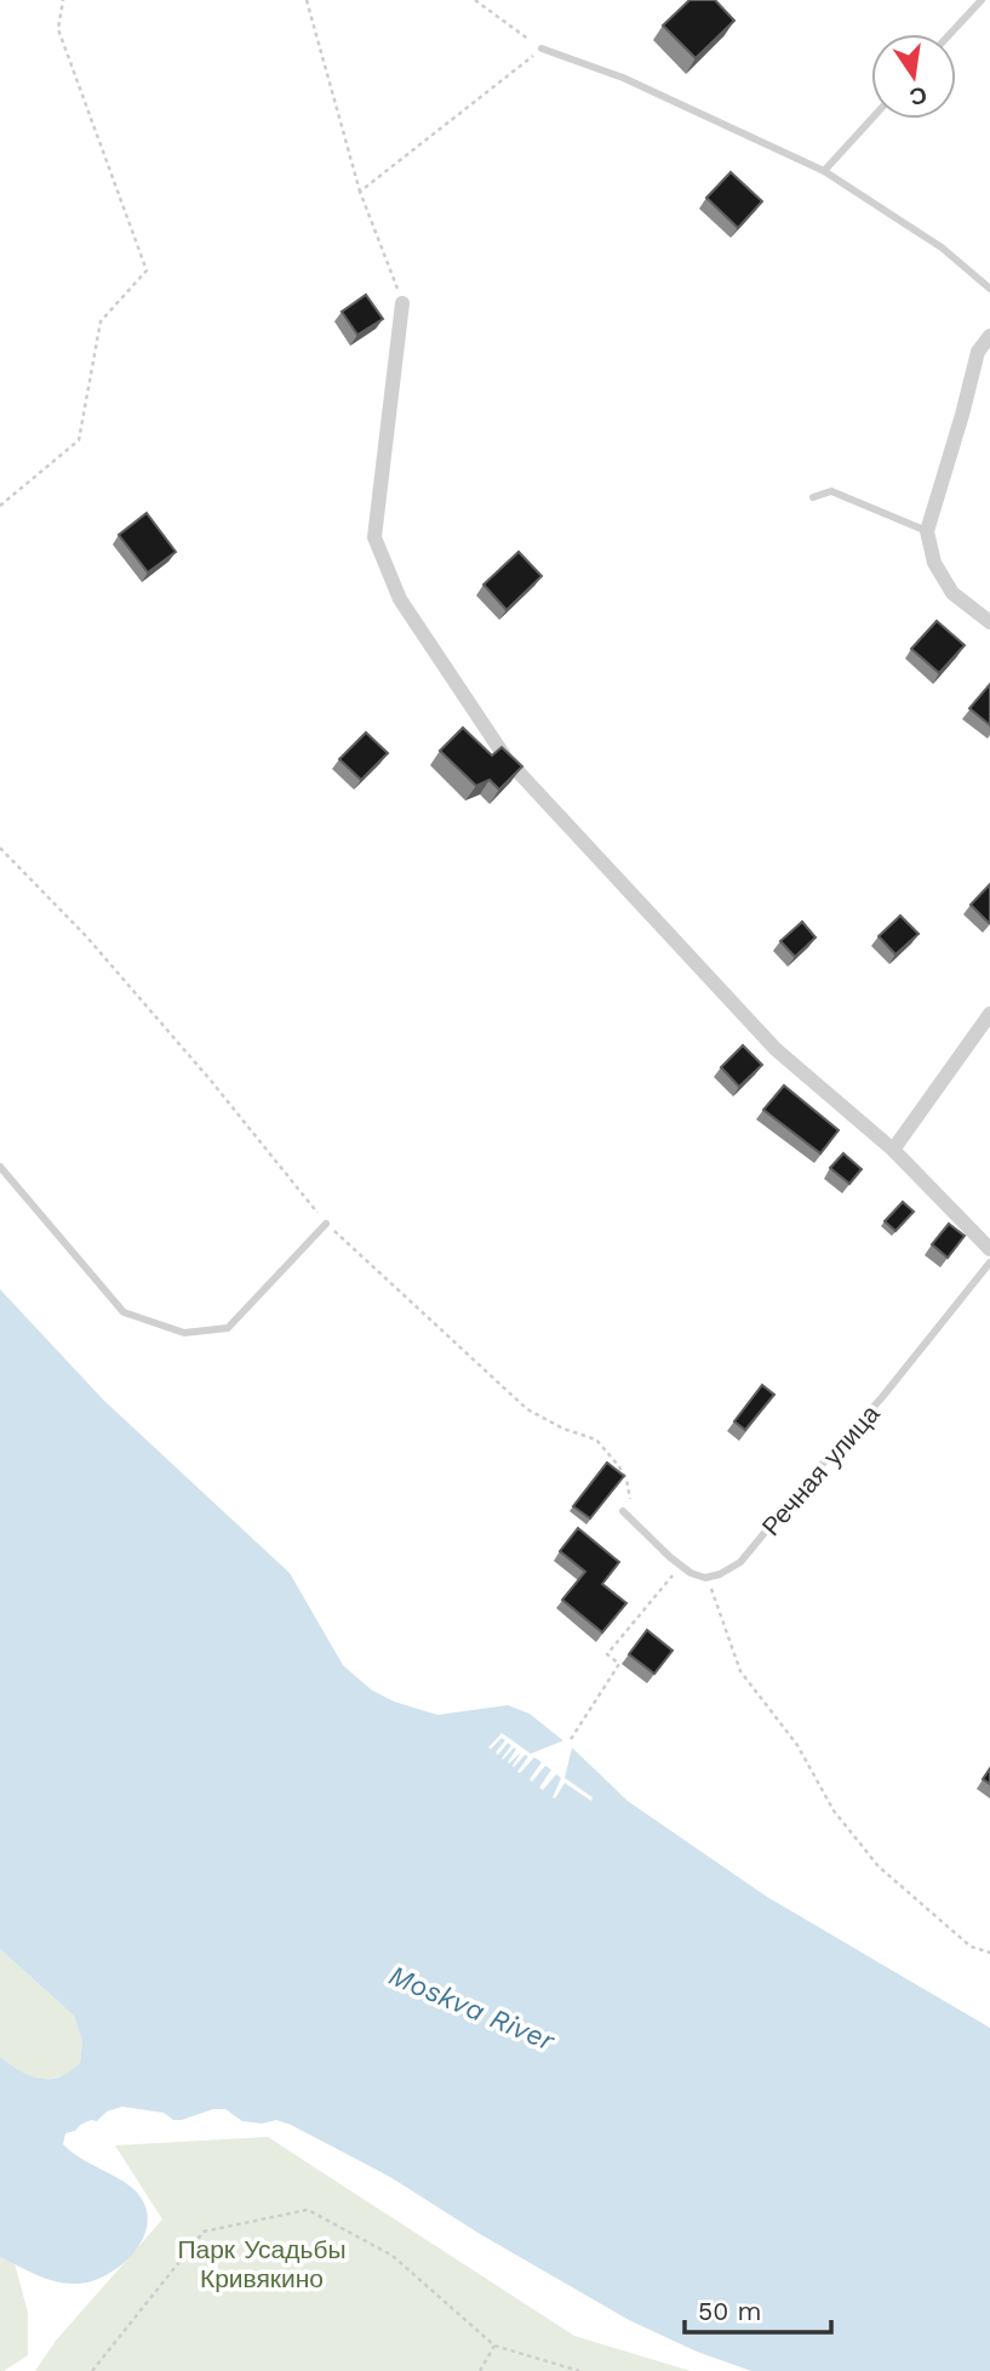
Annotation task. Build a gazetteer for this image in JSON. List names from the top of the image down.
{
  "streets": {
    "lane": ["Речная улица"]
  },
  "water": ["Moskva River"],
  "parks": ["Парк Усадьбы Кривякино"],
  "scale_bar": "50 m",
  "north": "bottom"
}
